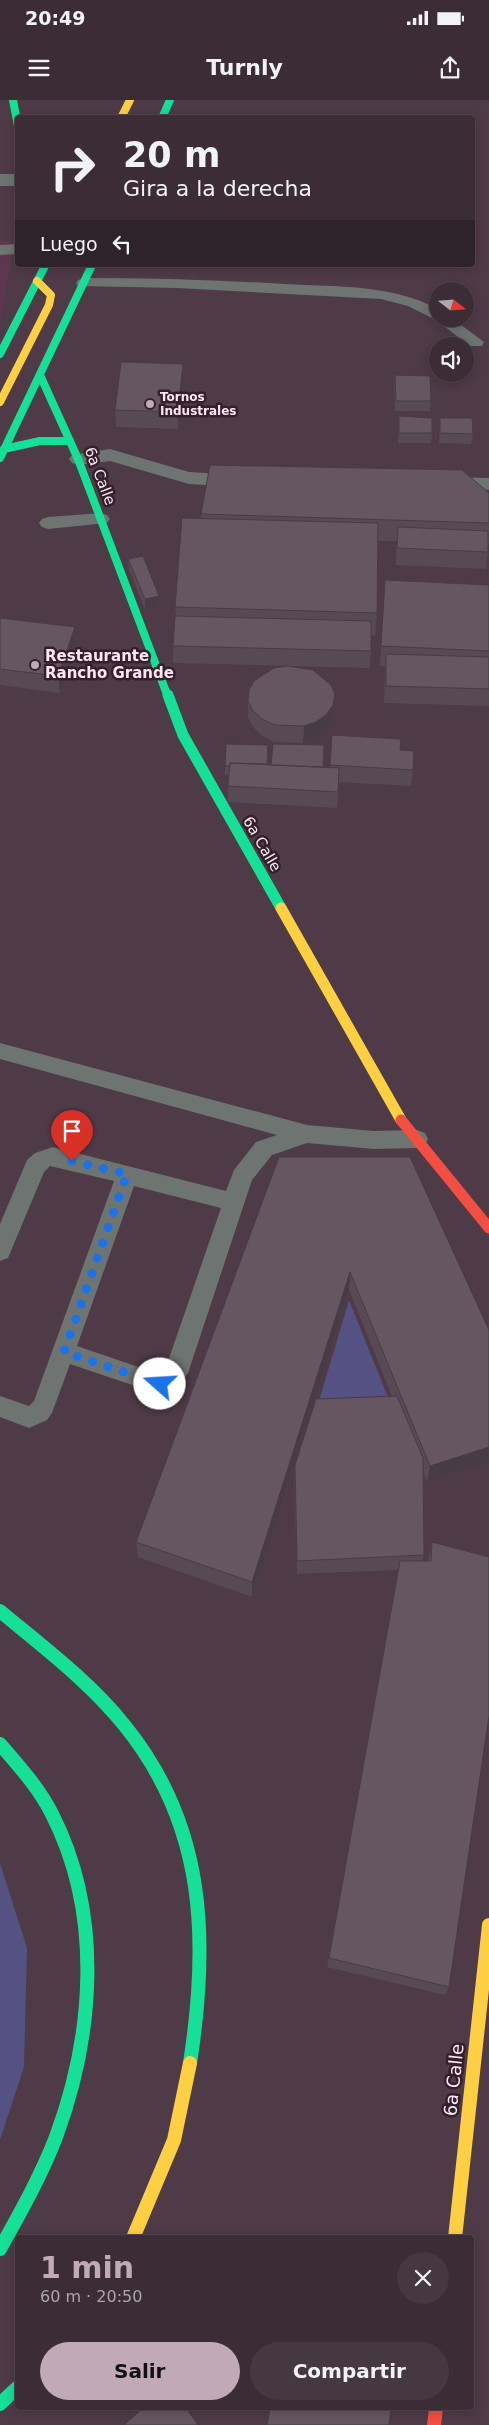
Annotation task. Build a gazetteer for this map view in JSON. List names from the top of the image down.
{
  "streets": {
    "main road": ["6a Calle"]
  },
  "places": ["Tornos Industrales", "Restaurante Rancho Grande"],
  "north": "right",
  "page": {
    "status": "20:49",
    "header": "Turnly",
    "turn": ["20 m", "Gira a la derecha"],
    "then": "Luego",
    "heading": ["1 min", "60 m · 20:50"],
    "buttons": ["Salir", "Compartir"]
  }
}
